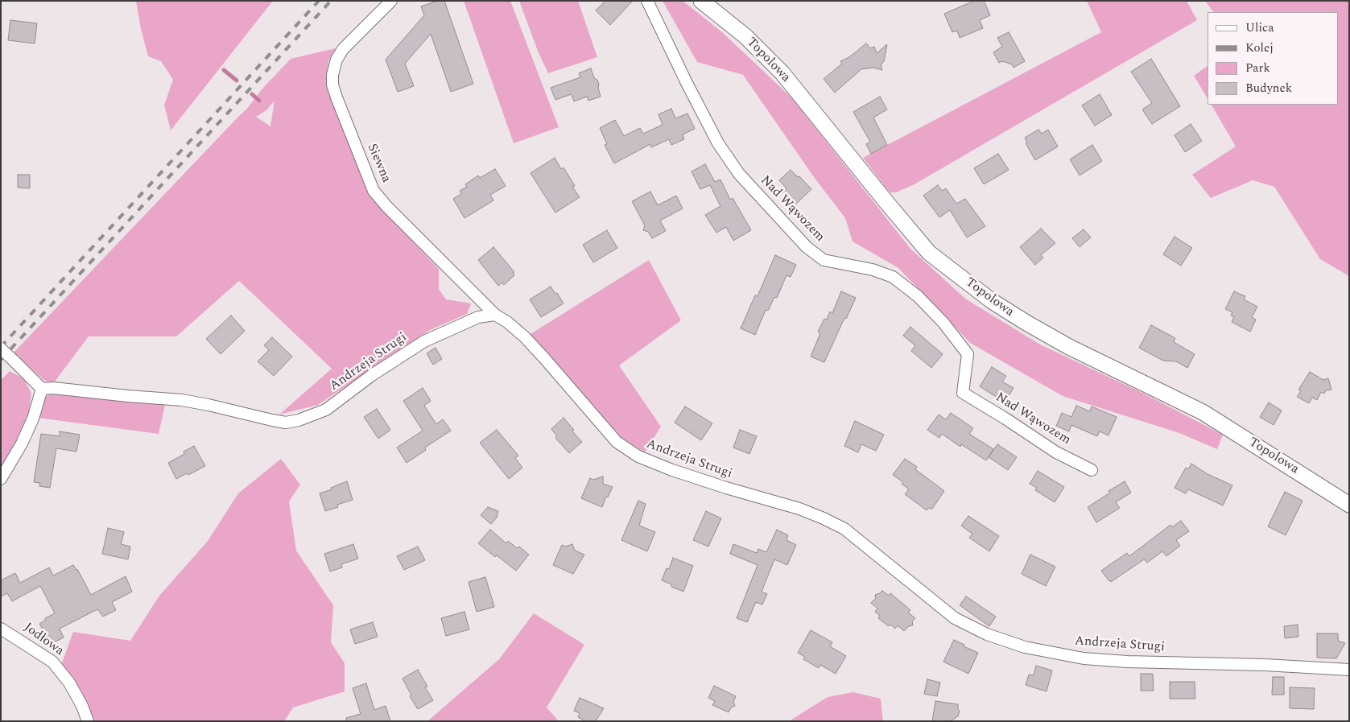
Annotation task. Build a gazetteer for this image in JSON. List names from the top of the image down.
{
  "streets": {
    "street": [
      "Topolowa",
      "Siewna",
      "Nad Wąwozem",
      "Andrzeja Strugi",
      "Jodłowa"
    ]
  },
  "crossings": [
    ["Siewna", "Andrzeja Strugi"]
  ],
  "legend": [
    "Ulica",
    "Kolej",
    "Park",
    "Budynek"
  ]
}
